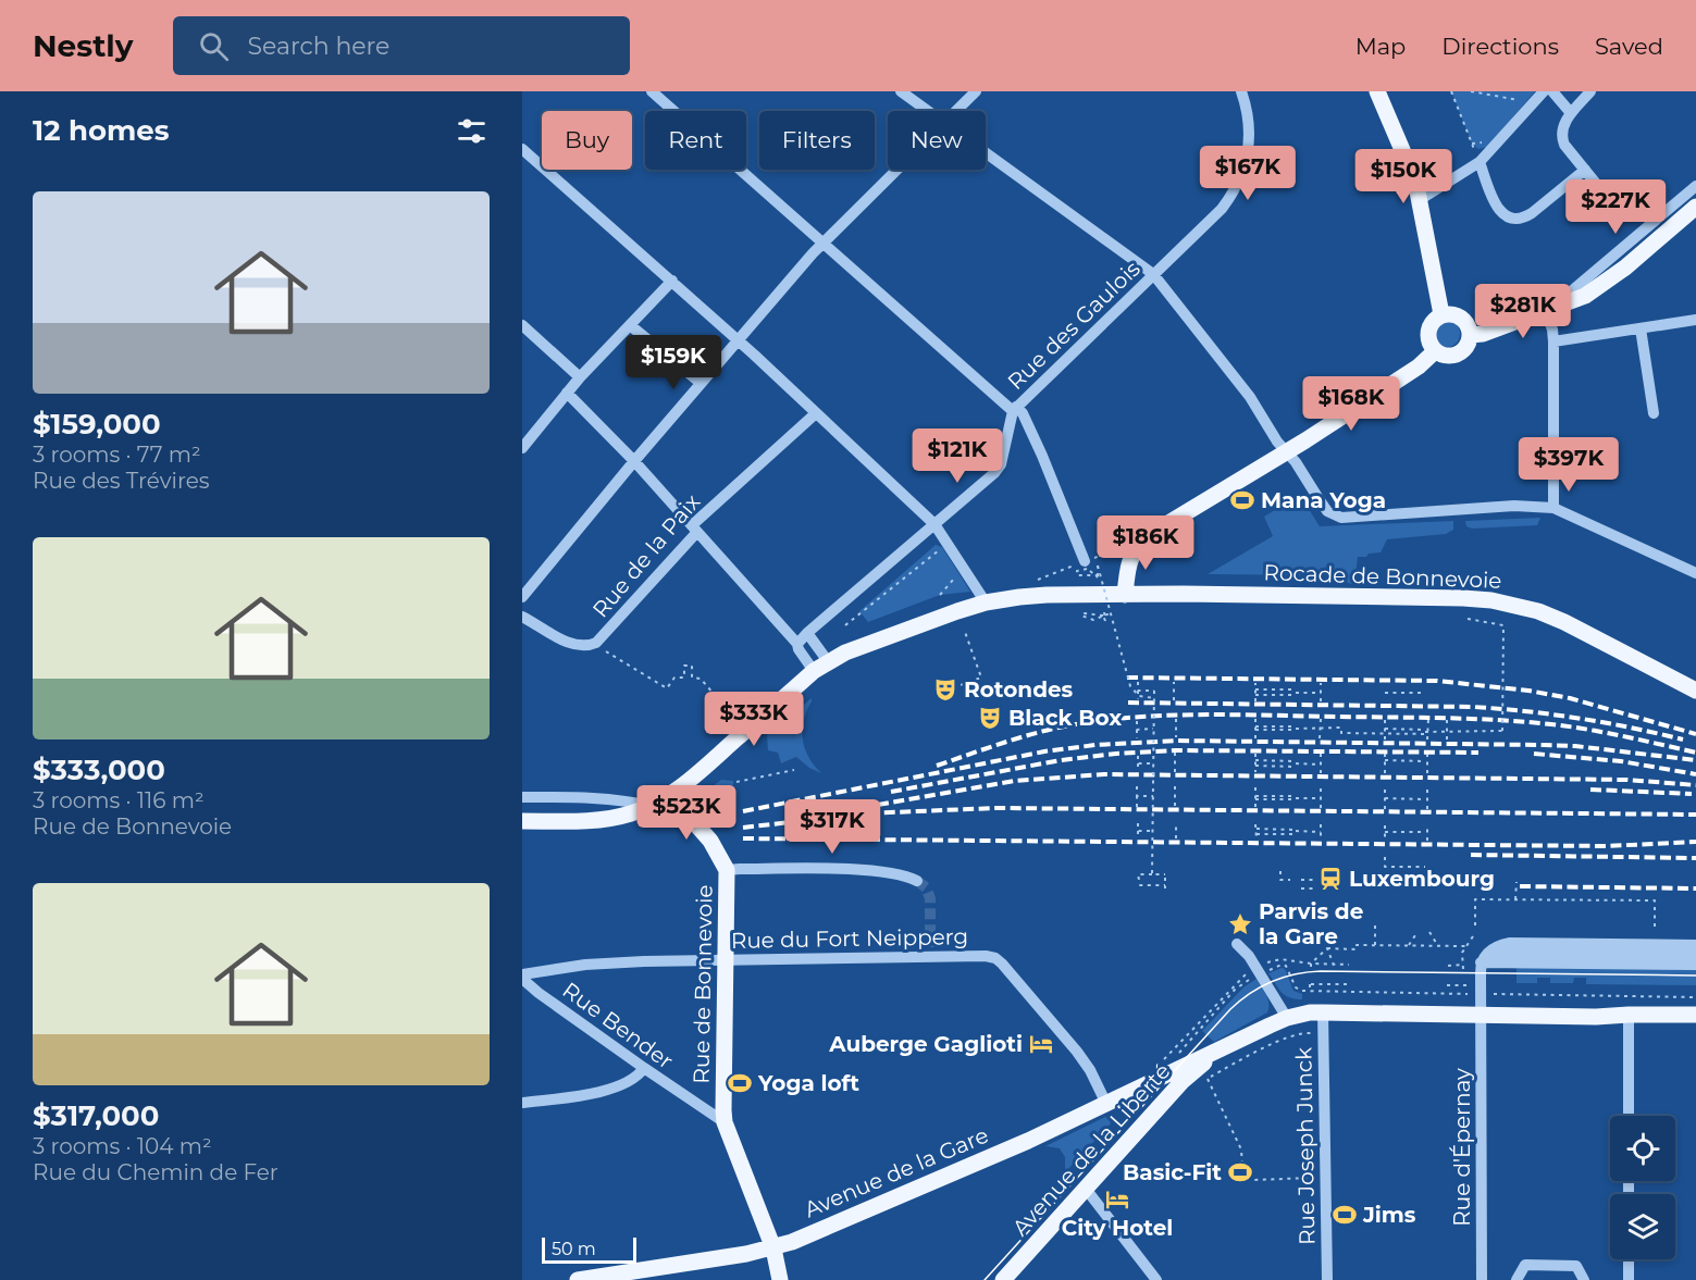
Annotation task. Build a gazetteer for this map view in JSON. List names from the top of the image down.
{
  "streets": {
    "main road": [
      "Rocade de Bonnevoie",
      "Rue de Bonnevoie",
      "Avenue de la Liberté",
      "Avenue de la Gare"
    ],
    "street": [
      "Rue des Gaulois",
      "Rue de la Paix",
      "Rue du Fort Neipperg",
      "Rue Bender",
      "Rue Joseph Junck",
      "Rue d'Épernay"
    ]
  },
  "crossings": [
    ["Rue du Fort Neipperg", "Rue de Bonnevoie"],
    ["Rue du Fort Neipperg", "Rue Bender"],
    ["Rue du Fort Neipperg", "Avenue de la Gare"],
    ["Rue de Bonnevoie", "Rue Bender"],
    ["Rue de Bonnevoie", "Avenue de la Gare"],
    ["Avenue de la Liberté", "Avenue de la Gare"]
  ],
  "places": {
    "sports": [
      "Mana Yoga",
      "Yoga loft",
      "Basic-Fit",
      "Jims"
    ],
    "theatre": ["Rotondes", "Black Box"],
    "station": ["Luxembourg"],
    "place": ["Parvis de la Gare"],
    "hotel": ["Auberge Gaglioti", "City Hotel"]
  },
  "scale_bar": "50 m",
  "page": {
    "header": "Nestly",
    "search": "Search here",
    "nav": ["Map", "Directions", "Saved"],
    "heading": "12 homes",
    "chip": [
      "Buy",
      "Rent",
      "Filters",
      "New"
    ],
    "price": [
      "$167K",
      "$150K",
      "$227K",
      "$281K",
      "$159K",
      "$168K",
      "$121K",
      "$397K",
      "$186K",
      "$333K",
      "$523K",
      "$317K"
    ],
    "list": [
      {
        "name": "$159,000",
        "note": "3 rooms · 77 m² · Rue des Trévires"
      },
      {
        "name": "$333,000",
        "note": "3 rooms · 116 m² · Rue de Bonnevoie"
      },
      {
        "name": "$317,000",
        "note": "3 rooms · 104 m² · Rue du Chemin de Fer"
      }
    ],
    "scale": "50 m"
  }
}
